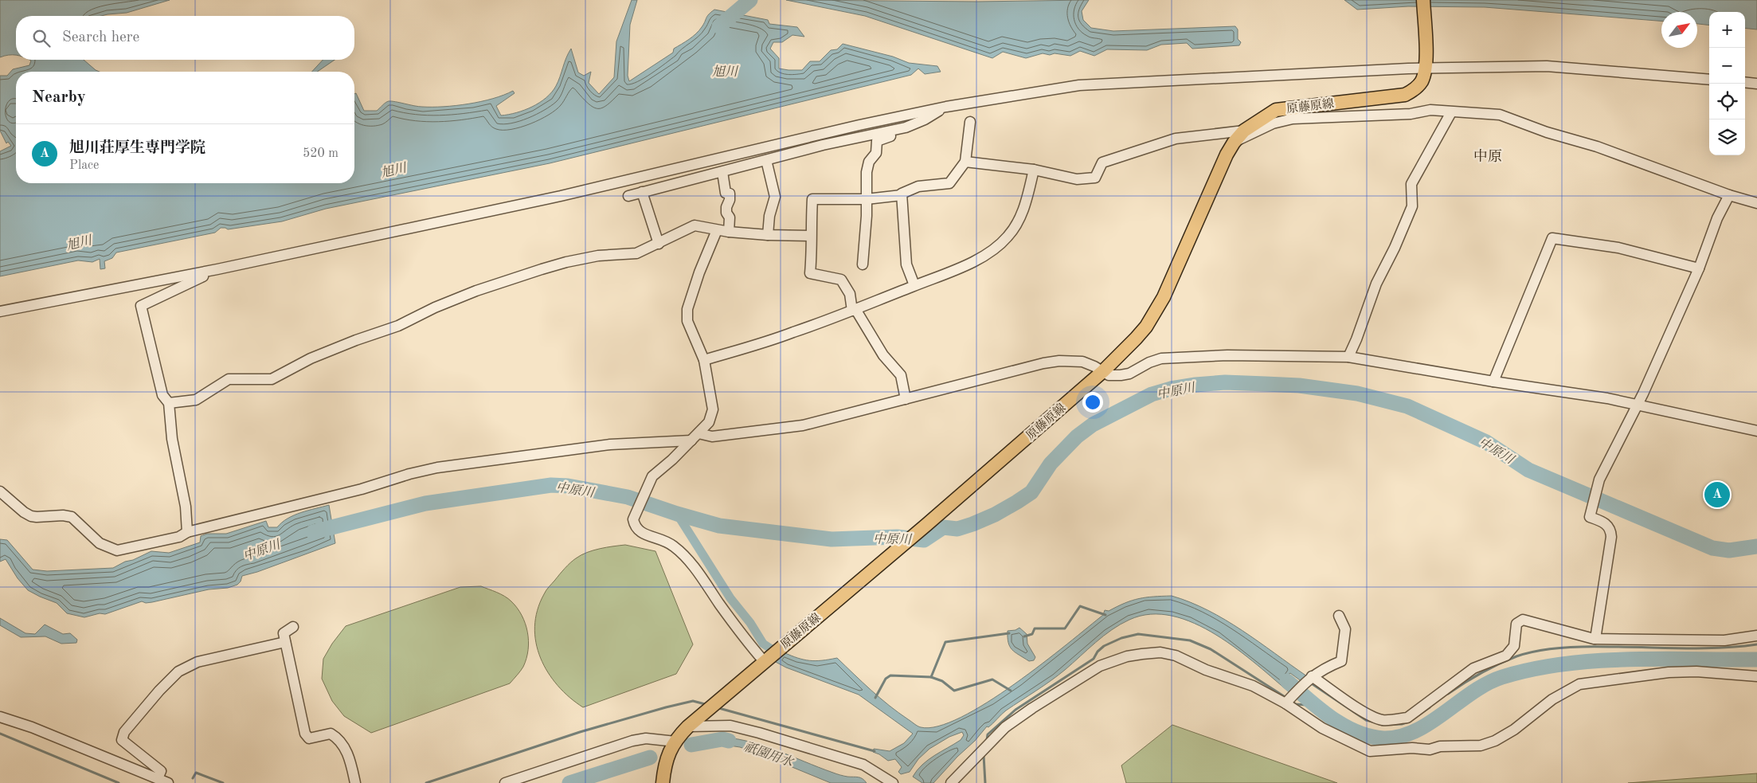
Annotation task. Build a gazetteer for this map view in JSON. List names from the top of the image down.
{
  "streets": {
    "main road": ["原藤原線"]
  },
  "districts": ["中原"],
  "water": ["旭川", "中原川", "祇園用水"],
  "north": "top right",
  "page": {
    "map_buttons": ["+", "−"],
    "search": "Search here",
    "heading": "Nearby",
    "list": [
      {
        "mark": "A",
        "name": "旭川荘厚生専門学院",
        "note": "Place",
        "value": "520 m"
      }
    ],
    "pins": "A"
  }
}
